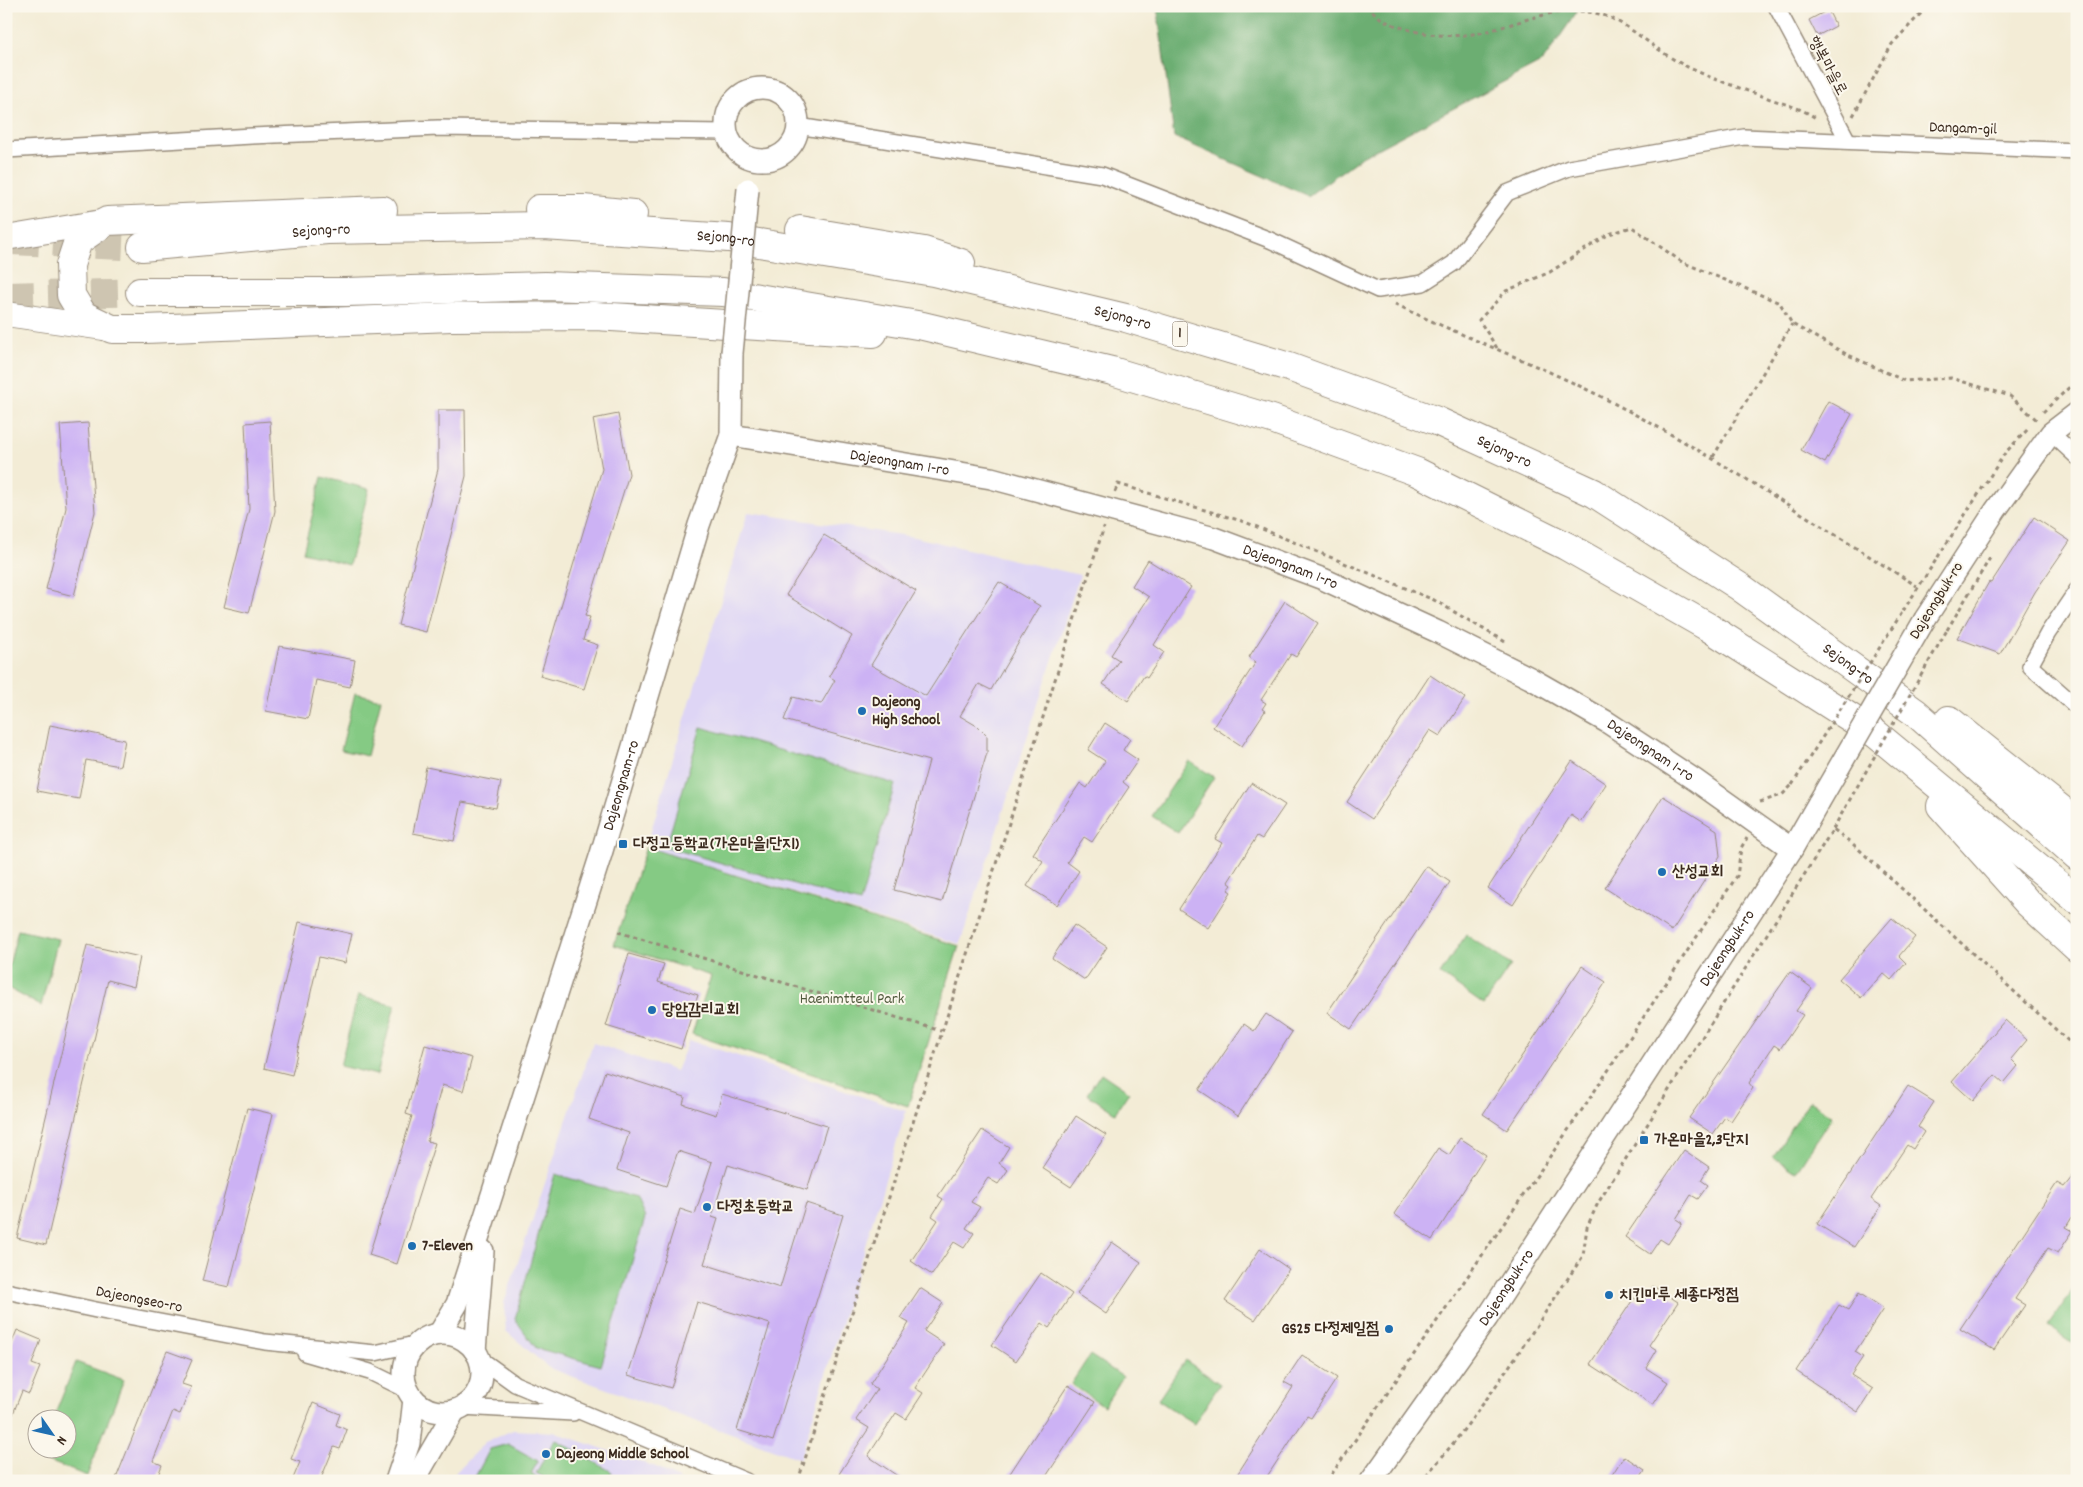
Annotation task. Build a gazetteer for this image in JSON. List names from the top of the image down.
{
  "streets": {
    "highway": ["Sejong-ro", "1"],
    "street": [
      "행복마을로",
      "Dangam-gil",
      "Dajeongnam 1-ro",
      "Dajeongbuk-ro",
      "Dajeongnam-ro",
      "Dajeongseo-ro"
    ]
  },
  "crossings": [
    ["행복마을로", "Dangam-gil"],
    ["Dajeongnam 1-ro", "Dajeongbuk-ro"],
    ["Dajeongnam 1-ro", "Dajeongnam-ro"]
  ],
  "parks": ["Haenimtteul Park"],
  "places": {
    "other": [
      "Dajeong High School",
      "산성교회",
      "당암감리교회",
      "다정초등학교",
      "7-Eleven",
      "치킨마루 세종다정점",
      "GS25 다정제일점",
      "Dajeong Middle School"
    ],
    "transit": ["다정고등학교(가온마을1단지)", "가온마을2,3단지"]
  },
  "north": "bottom right"
}
